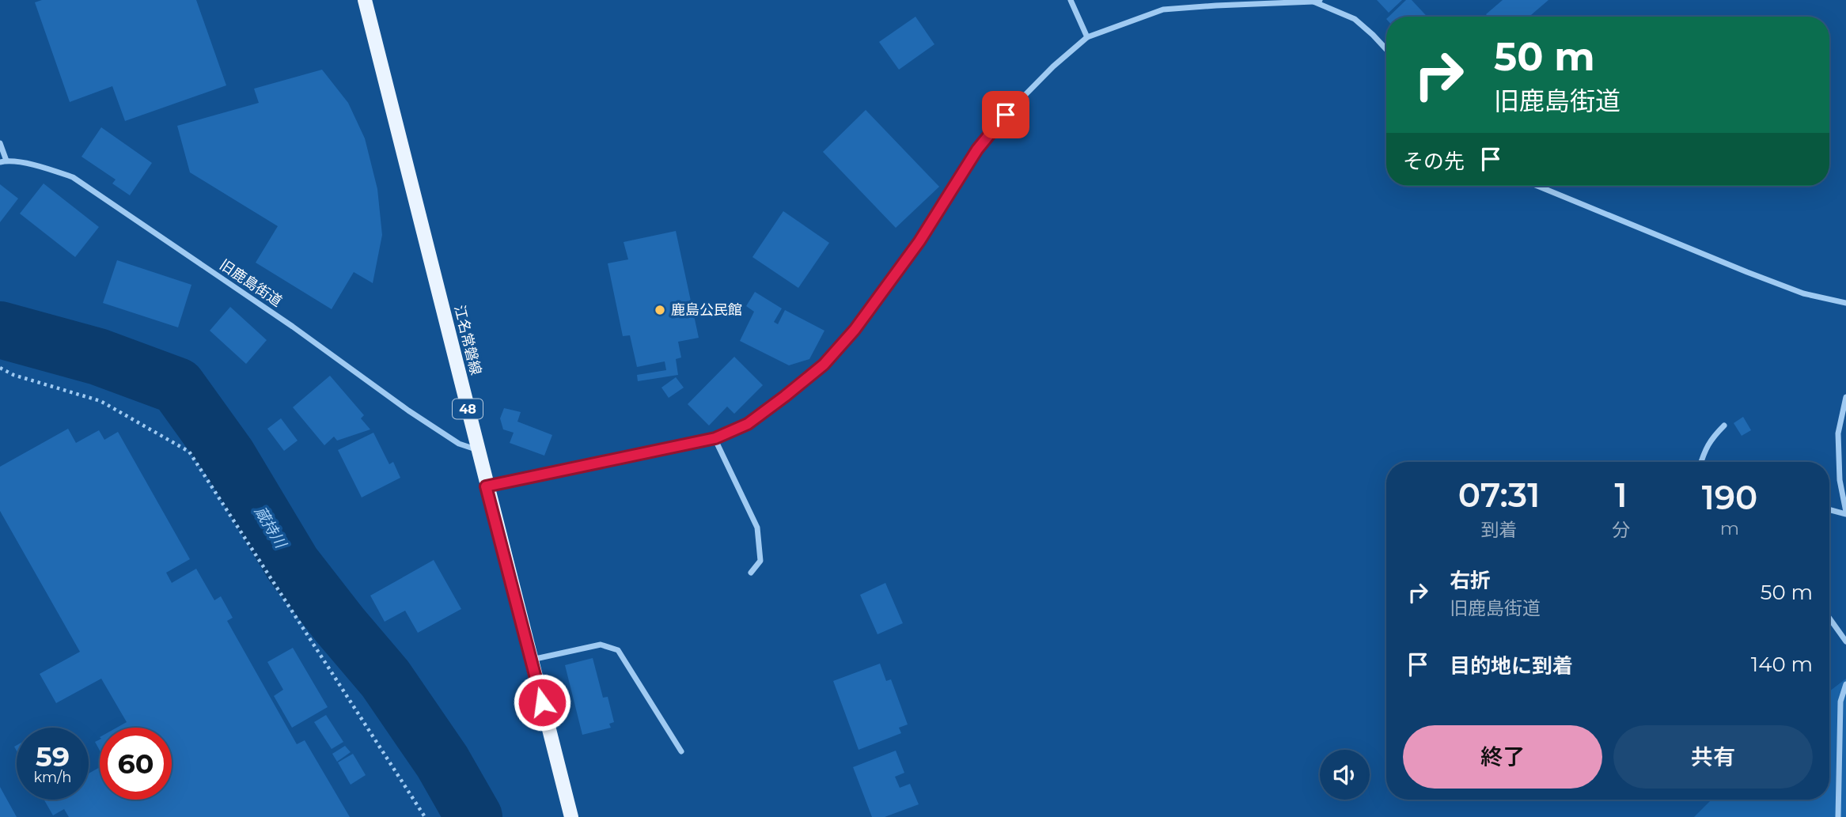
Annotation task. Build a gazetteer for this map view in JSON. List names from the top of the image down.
{
  "streets": {
    "main road": ["江名常磐線", "48"],
    "street": ["旧鹿島街道"]
  },
  "crossings": [
    ["旧鹿島街道", "江名常磐線"]
  ],
  "water": ["蔵持川"],
  "places": ["鹿島公民館"],
  "page": {
    "turn": ["50 m", "旧鹿島街道"],
    "then": "その先",
    "eta": [
      "07:31",
      "到着",
      "1",
      "分",
      "190",
      "m"
    ],
    "list": [
      {
        "name": "右折",
        "note": "旧鹿島街道",
        "value": "50 m"
      },
      {
        "name": "目的地に到着",
        "value": "140 m"
      }
    ],
    "buttons": ["終了", "共有"],
    "speed": "59 km/h",
    "limit": "60"
  }
}
